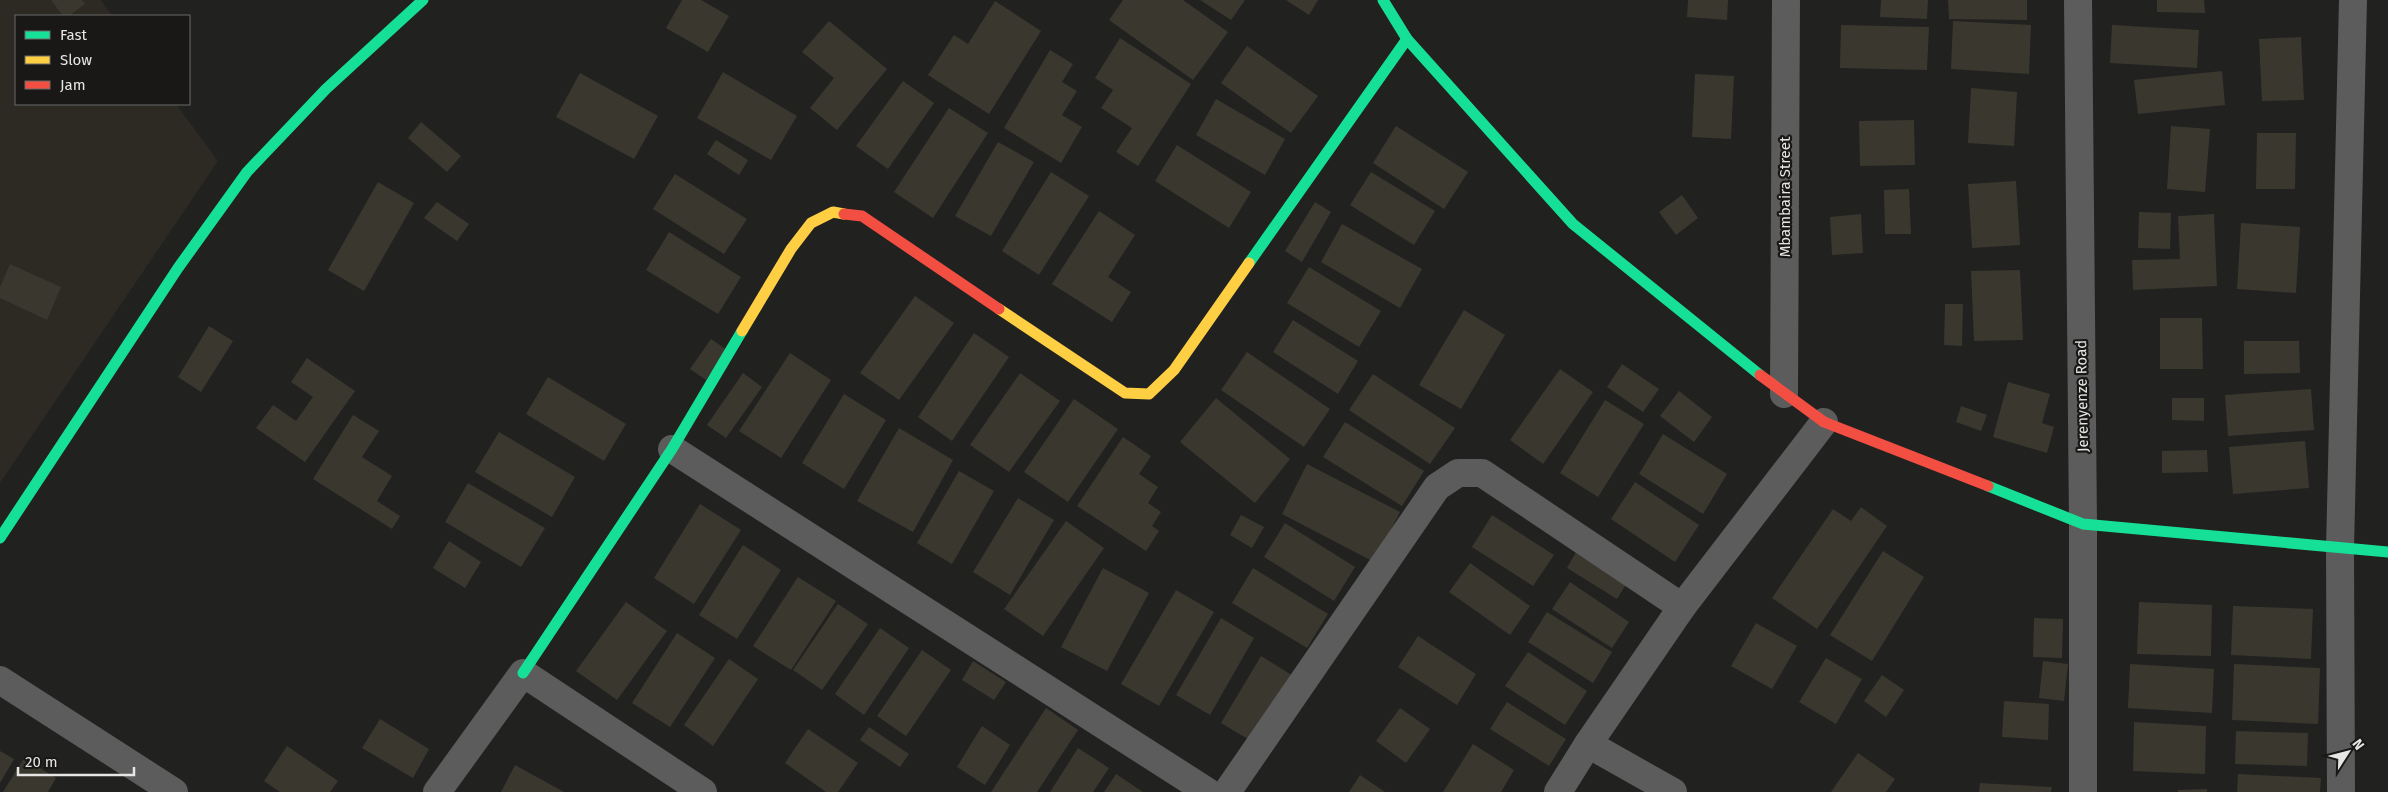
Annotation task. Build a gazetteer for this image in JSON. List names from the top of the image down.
{
  "streets": {
    "street": ["Mbambaira Street", "Jerenyenze Road"]
  },
  "legend": ["Fast", "Slow", "Jam"],
  "scale_bar": "20 m",
  "north": "top right"
}
